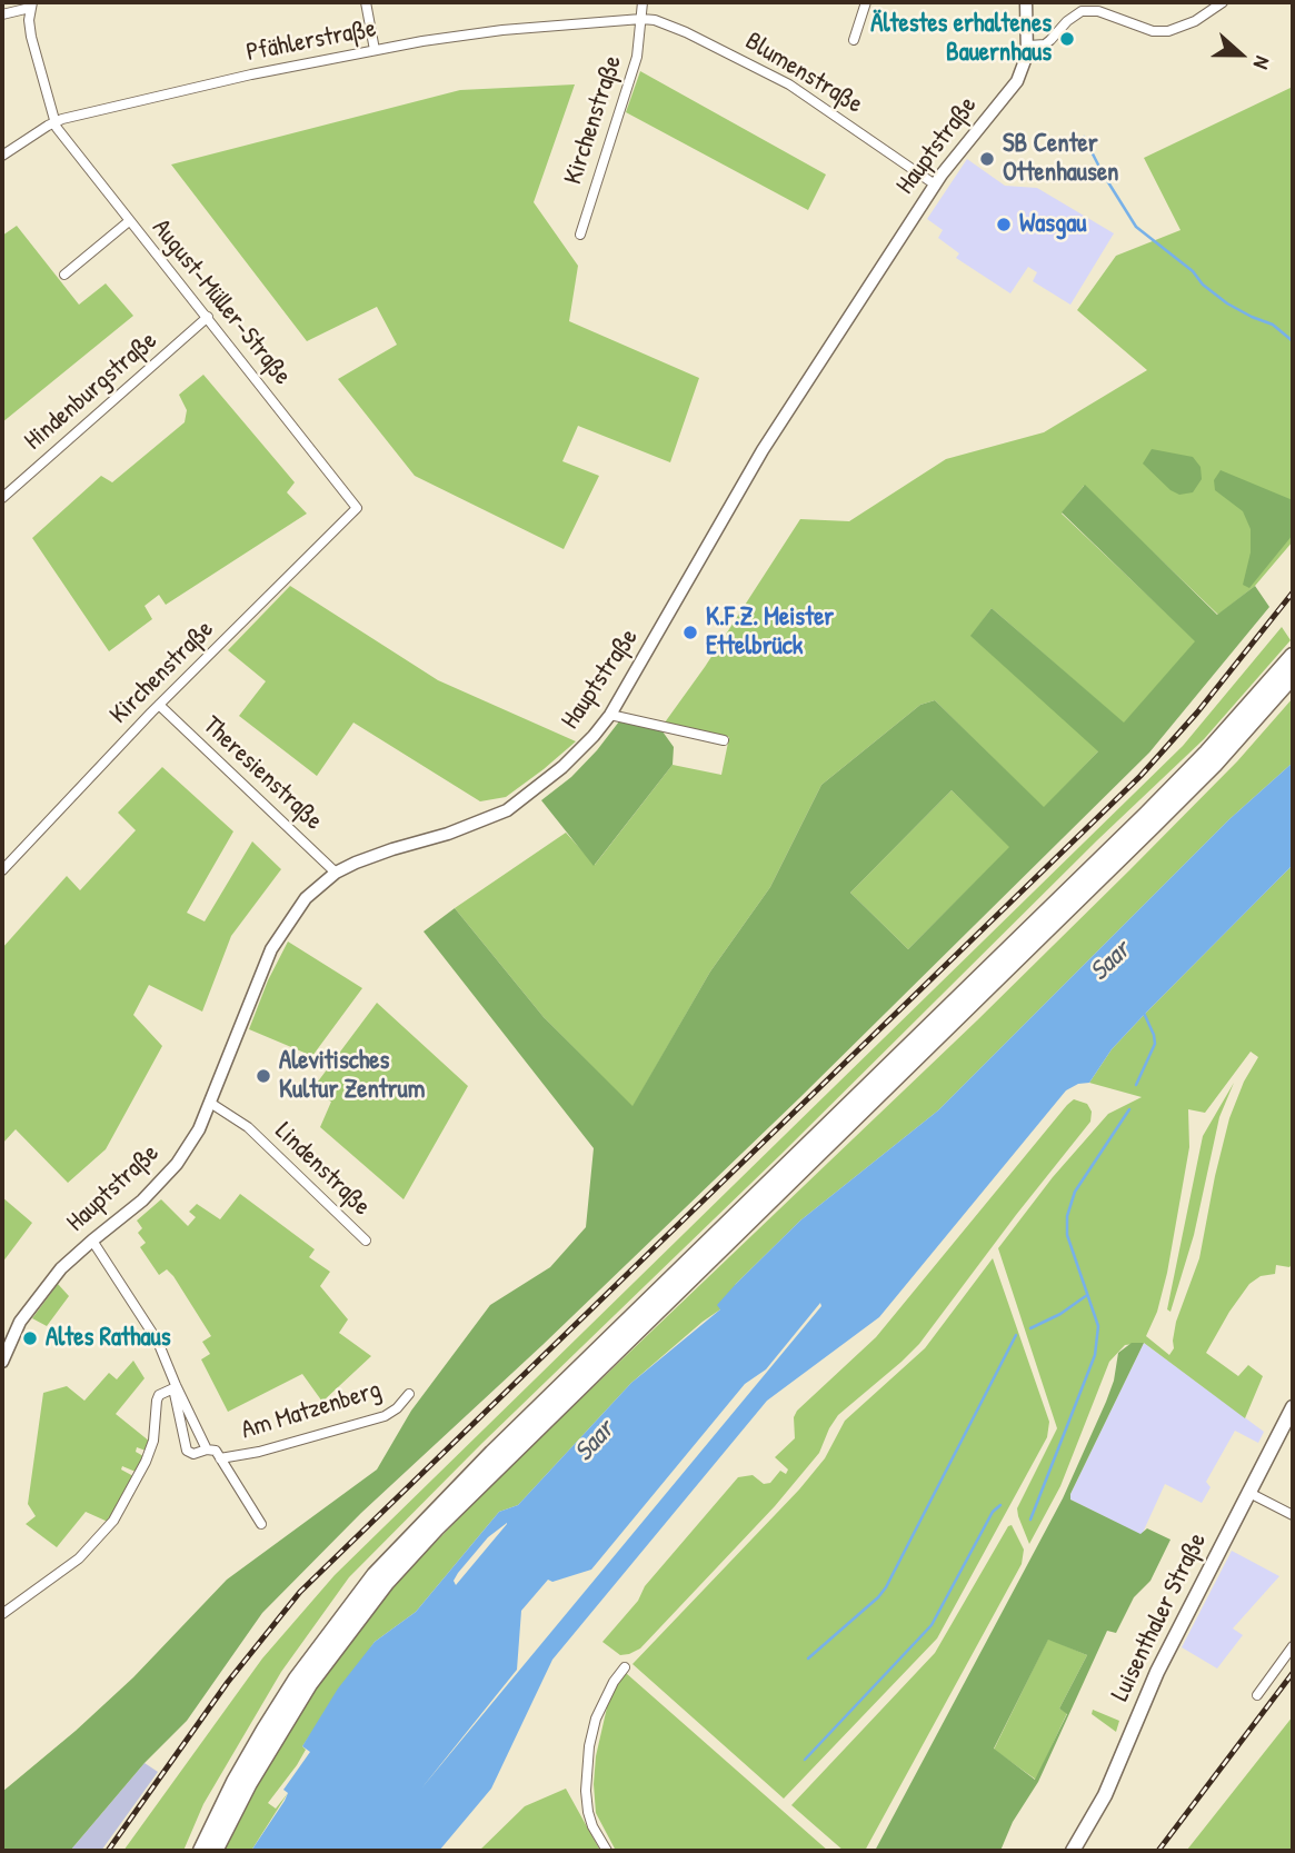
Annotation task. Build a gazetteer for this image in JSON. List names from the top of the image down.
{
  "streets": {
    "main road": ["Hauptstraße", "Luisenthaler Straße"],
    "street": [
      "Pfählerstraße",
      "Blumenstraße",
      "Kirchenstraße",
      "August-Müller-Straße",
      "Hindenburgstraße",
      "Theresienstraße",
      "Lindenstraße",
      "Am Matzenberg"
    ]
  },
  "crossings": [
    ["Pfählerstraße", "Blumenstraße"],
    ["Pfählerstraße", "Kirchenstraße"],
    ["Pfählerstraße", "August-Müller-Straße"],
    ["Blumenstraße", "Kirchenstraße"],
    ["Blumenstraße", "Hauptstraße"],
    ["Kirchenstraße", "August-Müller-Straße"],
    ["Kirchenstraße", "Theresienstraße"],
    ["Hauptstraße", "Theresienstraße"],
    ["Hauptstraße", "Lindenstraße"],
    ["August-Müller-Straße", "Hindenburgstraße"]
  ],
  "water": ["Saar"],
  "places": [
    "Ältestes erhaltenes Bauernhaus",
    "SB Center Ottenhausen",
    "Wasgau",
    "K.F.Z. Meister Ettelbrück",
    "Alevitisches Kultur Zentrum",
    "Altes Rathaus"
  ],
  "north": "right"
}
